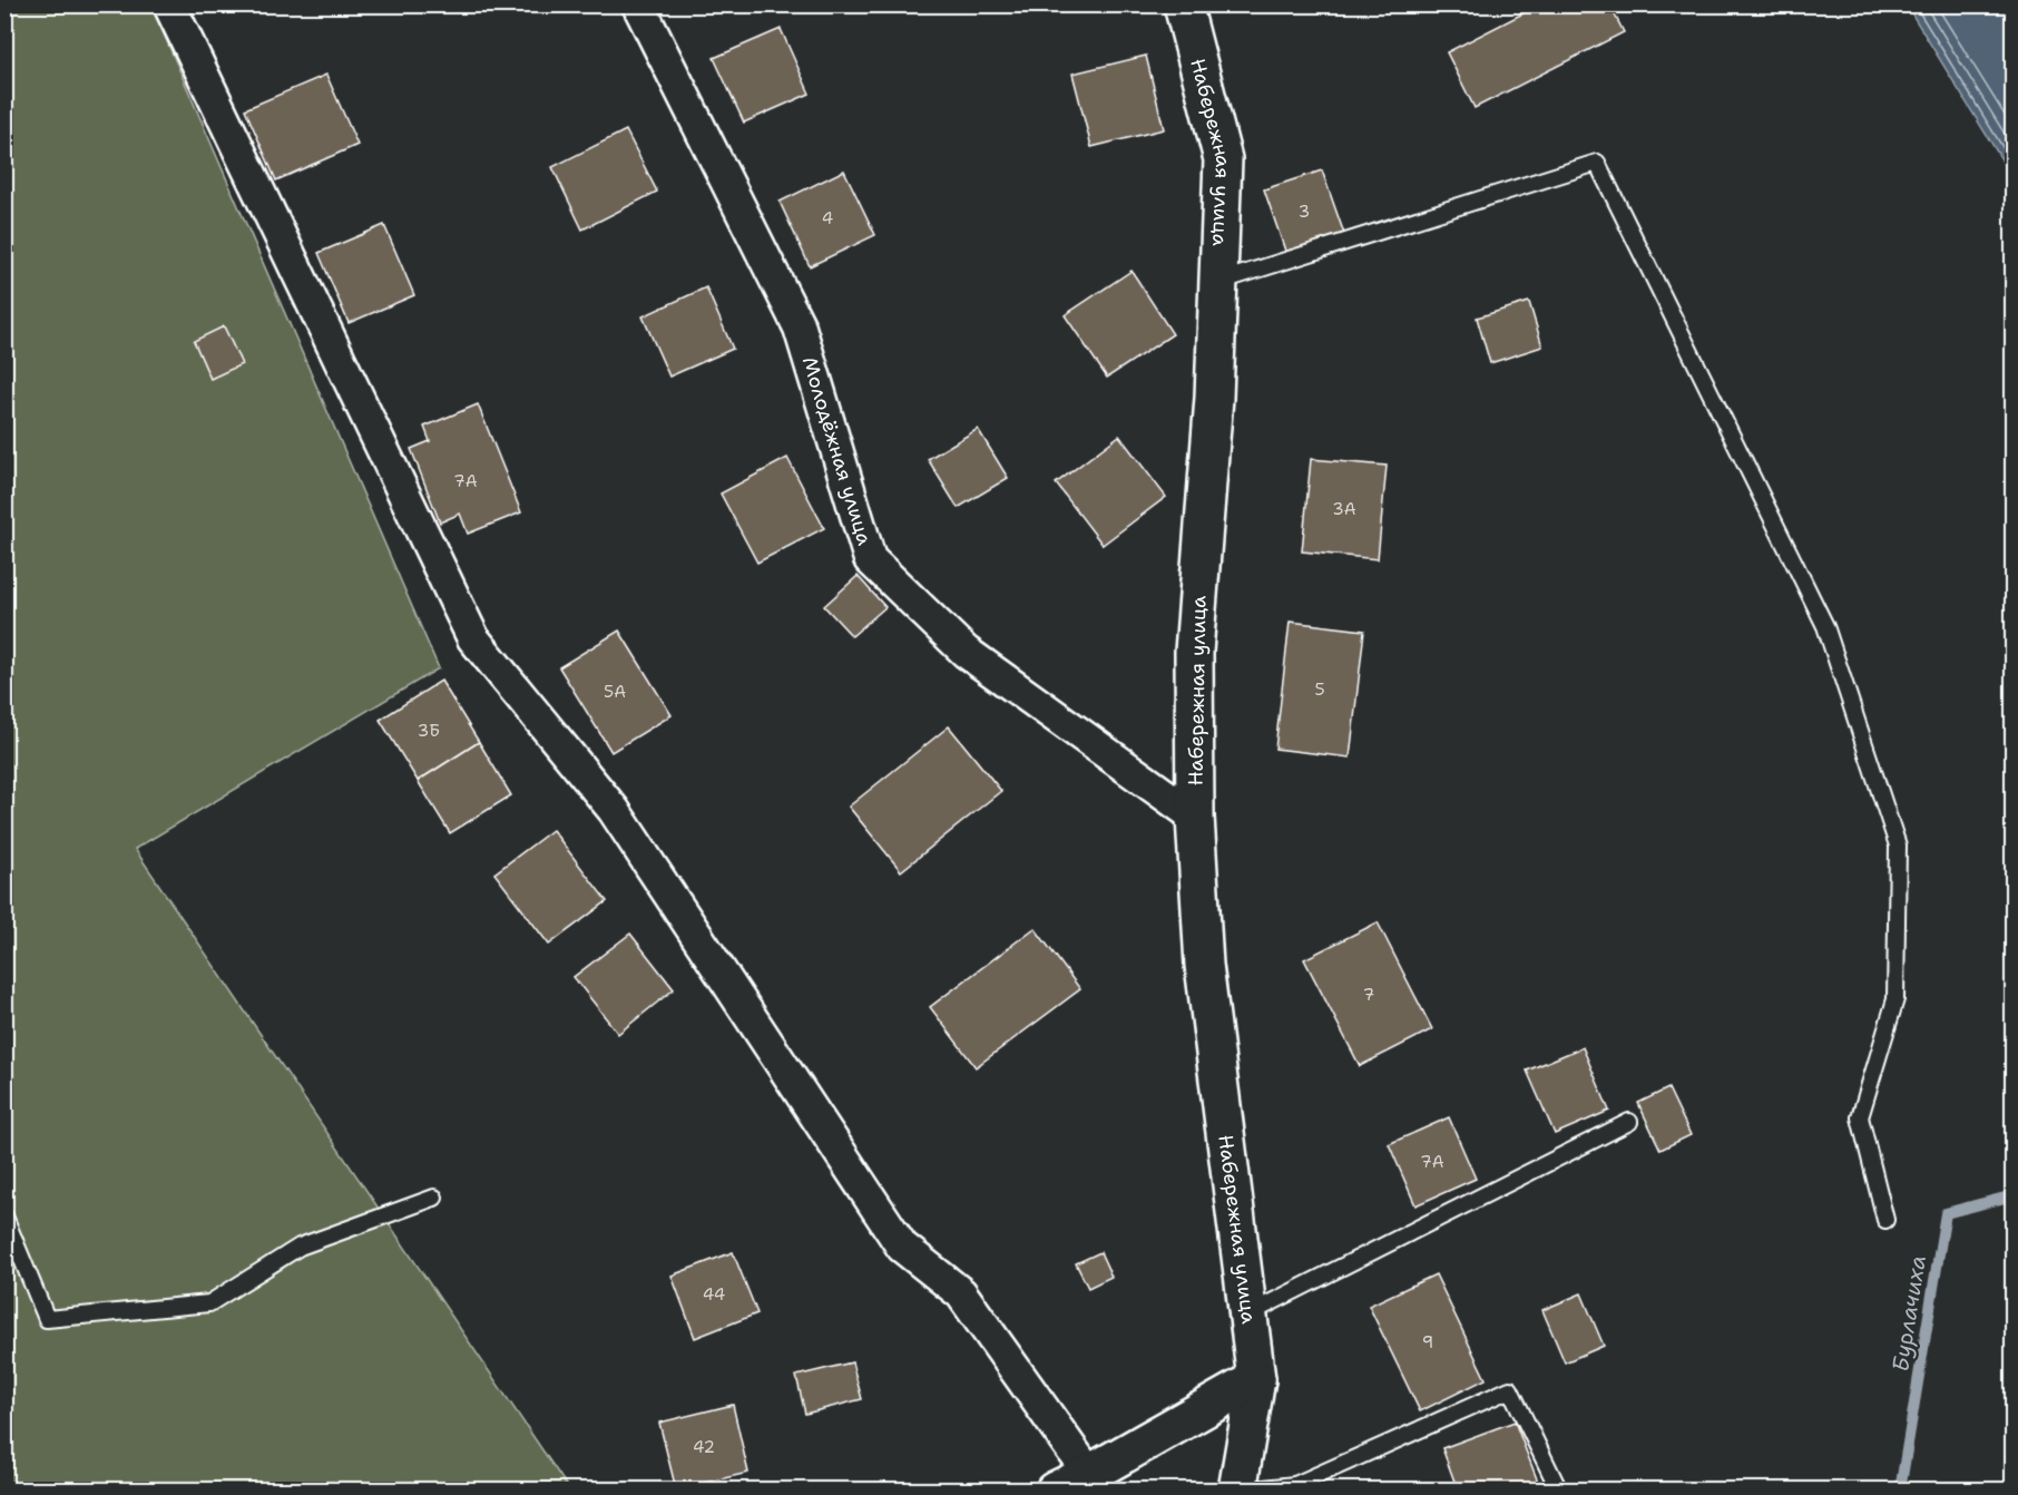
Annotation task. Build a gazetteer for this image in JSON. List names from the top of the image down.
{
  "streets": {
    "street": ["Набережная улица", "Молодёжная улица"]
  },
  "crossings": [
    ["Набережная улица", "Молодёжная улица"]
  ],
  "water": ["Бурлачиха"],
  "house_numbers": [
    "3",
    "4",
    "7А",
    "3А",
    "5",
    "5А",
    "3Б",
    "7",
    "7А",
    "44",
    "9",
    "42"
  ]
}
